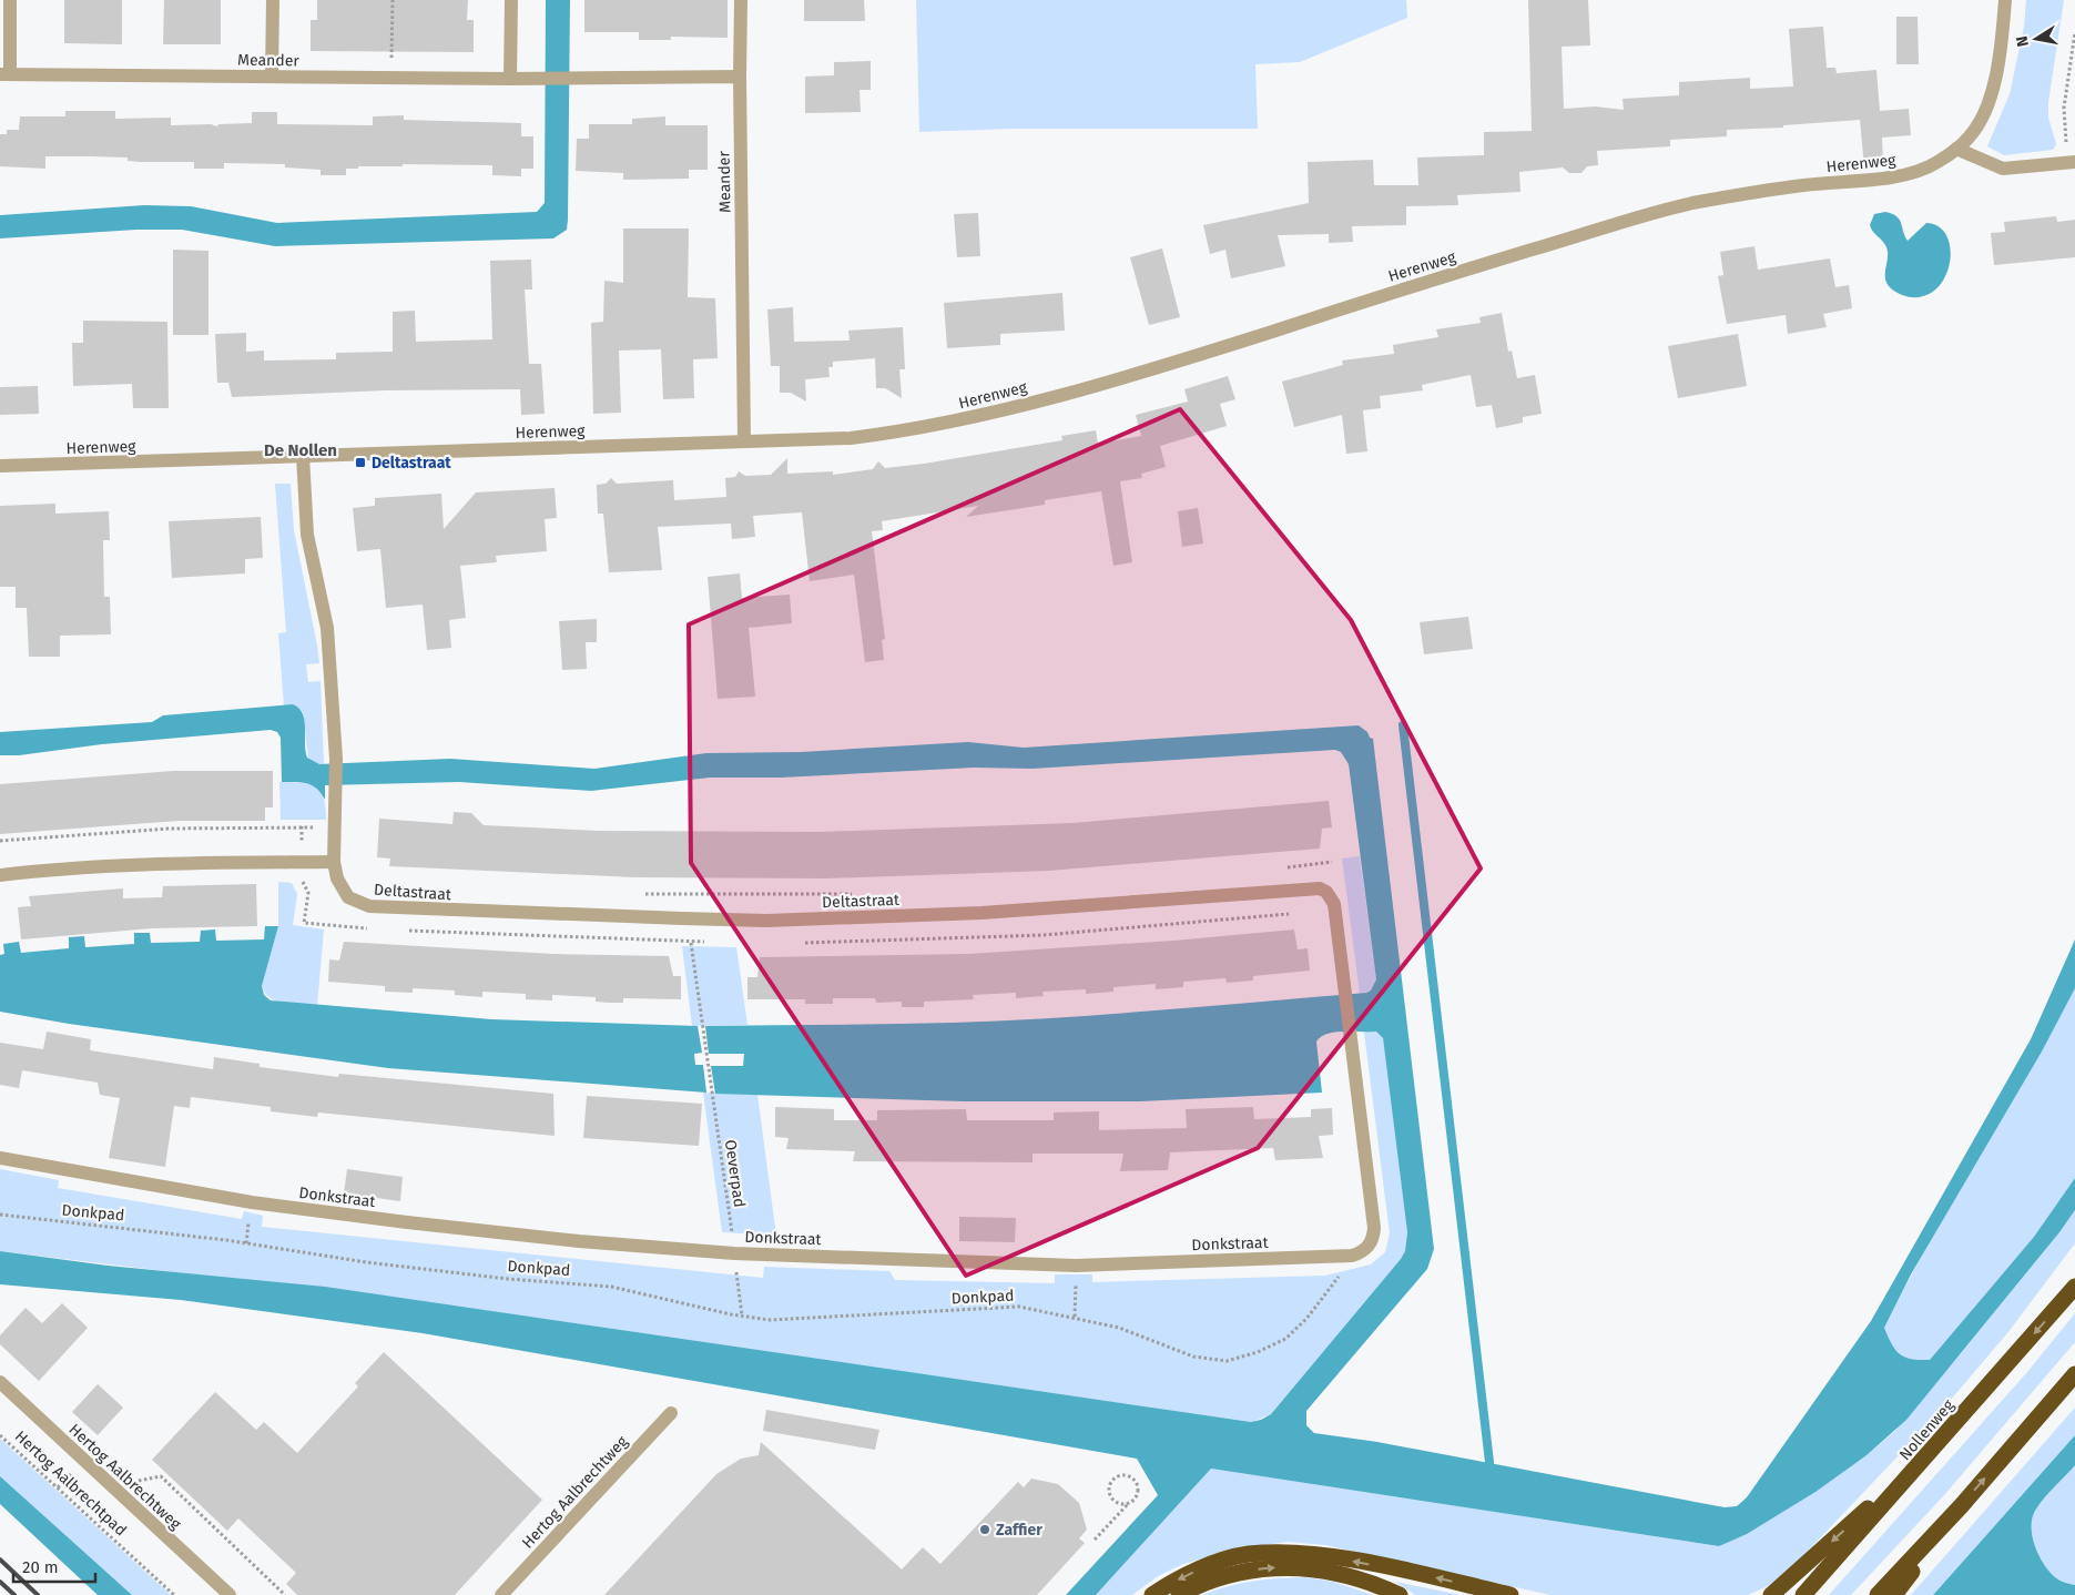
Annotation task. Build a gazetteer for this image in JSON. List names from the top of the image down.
{
  "streets": {
    "highway": ["Nollenweg"],
    "street": [
      "Meander",
      "Herenweg",
      "Deltastraat",
      "Donkstraat",
      "Hertog Aalbrechtweg"
    ],
    "path": ["Oeverpad", "Donkpad", "Hertog Aalbrechtpad"]
  },
  "crossings": [
    ["Meander", "Herenweg"],
    ["Herenweg", "Deltastraat"],
    ["Deltastraat", "Donkstraat"],
    ["Deltastraat", "Donkpad"],
    ["Oeverpad", "Donkstraat"],
    ["Oeverpad", "Donkpad"],
    ["Donkstraat", "Donkpad"]
  ],
  "districts": ["De Nollen"],
  "places": {
    "transit": ["Deltastraat"],
    "other": ["Zaffier"]
  },
  "scale_bar": "20 m",
  "north": "left"
}
